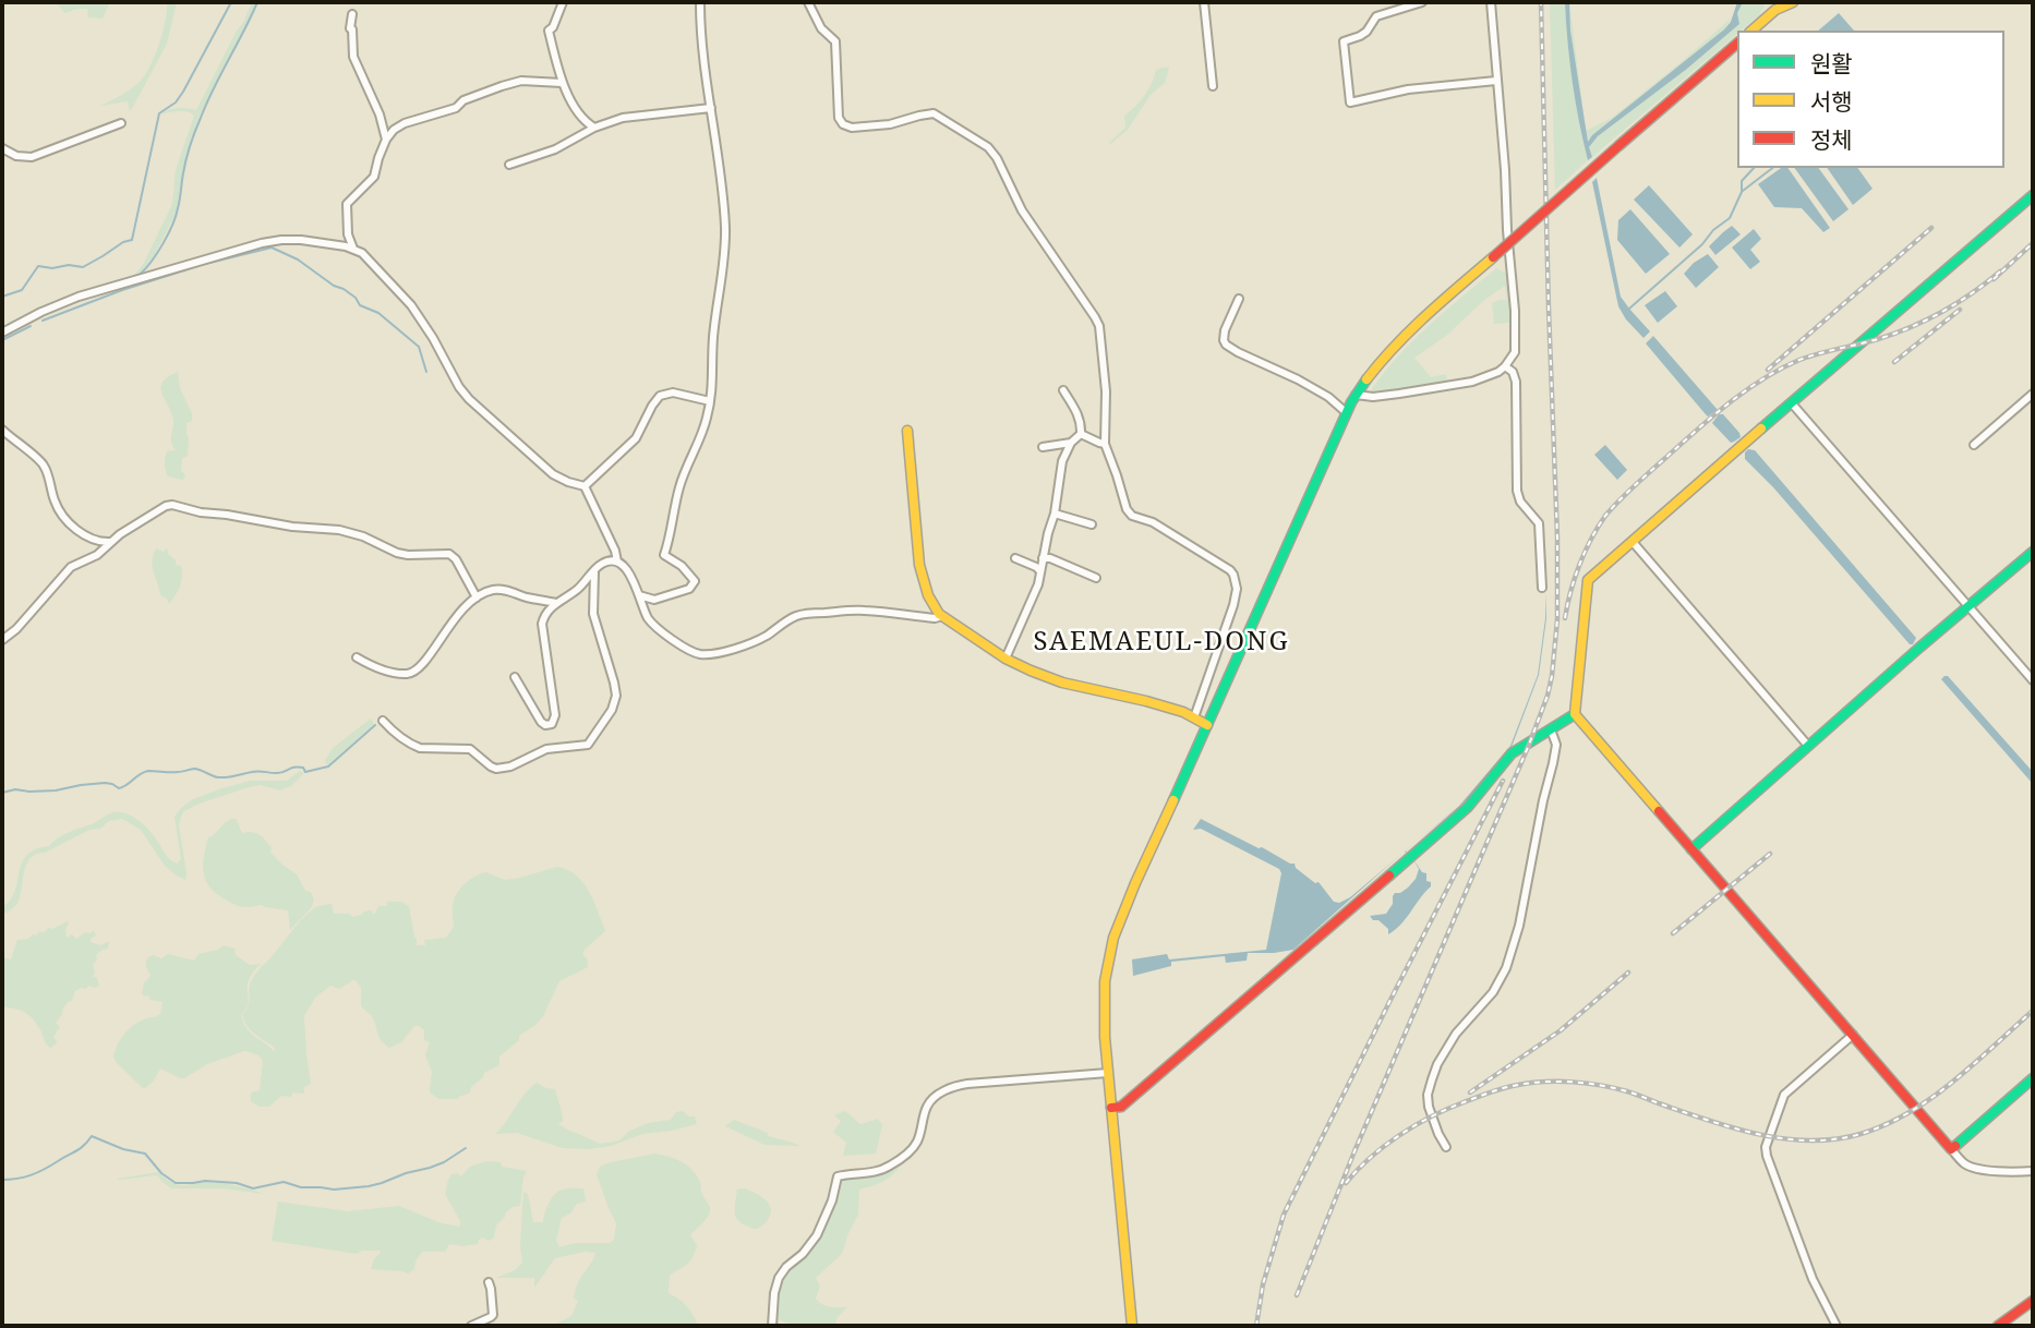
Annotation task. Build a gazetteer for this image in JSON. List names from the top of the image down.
{
  "districts": ["SAEMAEUL-DONG"],
  "legend": ["원활", "서행", "정체"]
}
